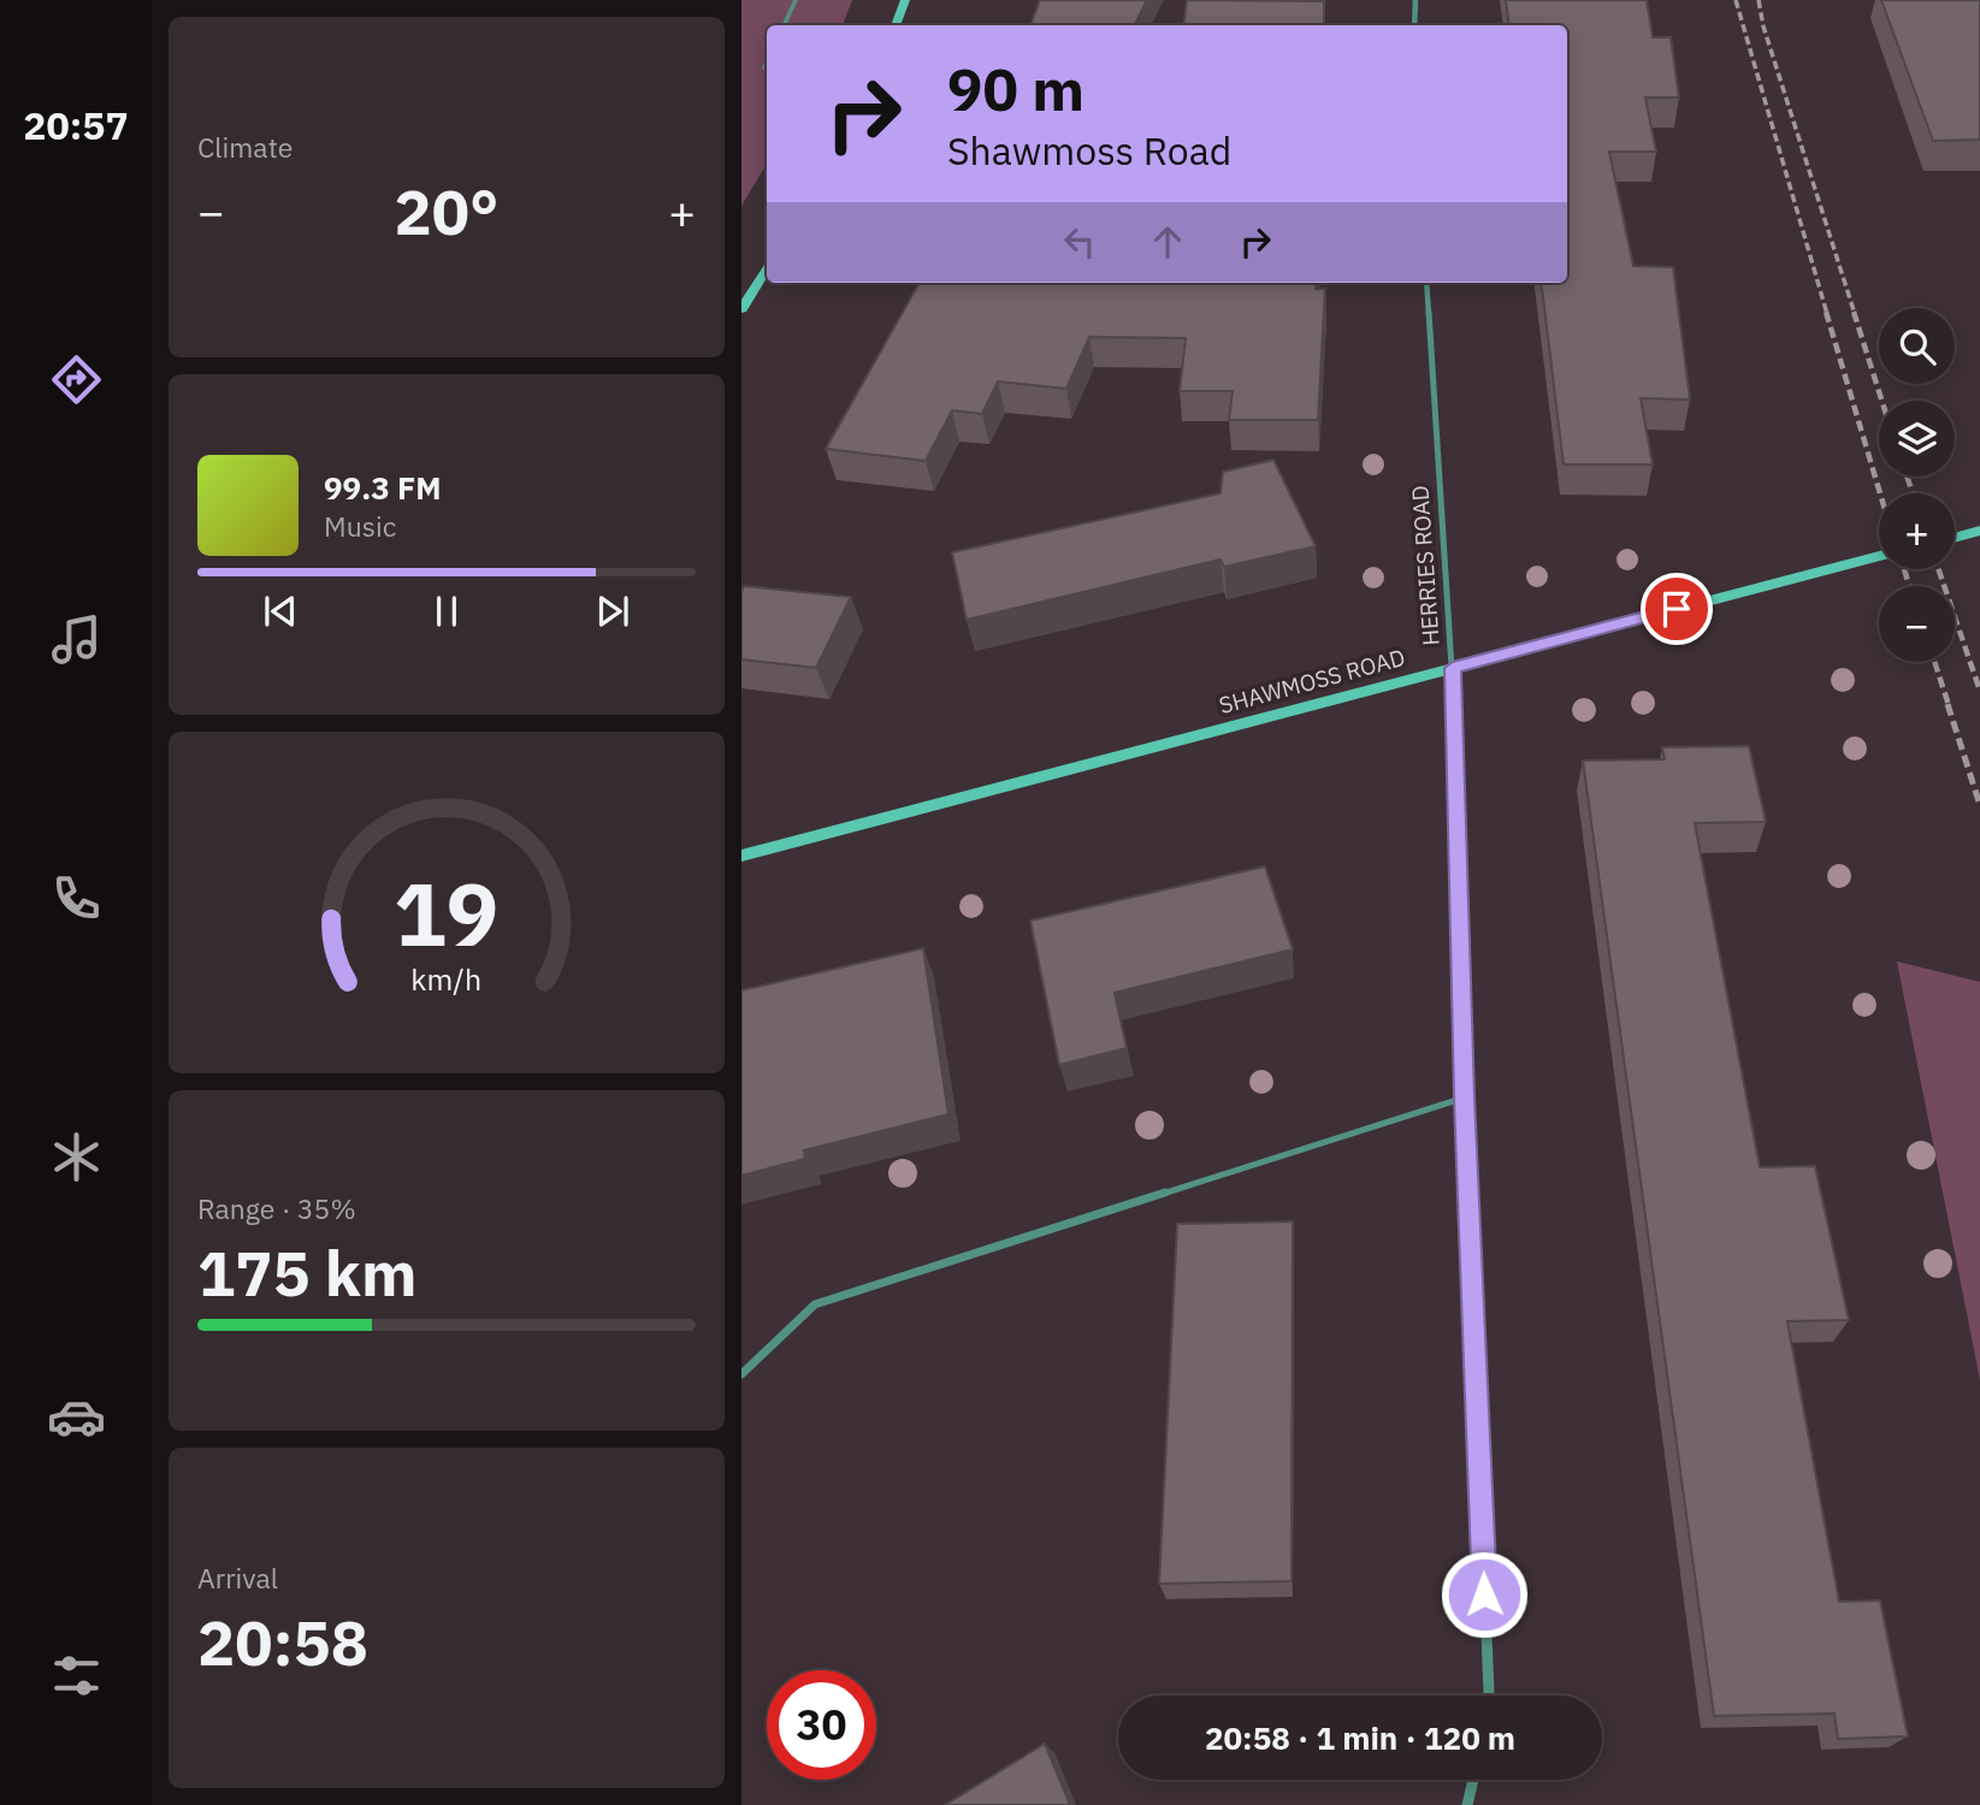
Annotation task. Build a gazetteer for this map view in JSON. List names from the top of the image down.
{
  "streets": {
    "street": ["HERRIES ROAD", "SHAWMOSS ROAD"]
  },
  "crossings": [
    ["HERRIES ROAD", "SHAWMOSS ROAD"]
  ],
  "page": {
    "tabs": "20:57",
    "tile": [
      "Climate",
      ["Range · 35%", "175 km"],
      ["Arrival", "20:58"]
    ],
    "turn": ["90 m", "Shawmoss Road"],
    "heat": ["−", "20°", "+"],
    "map_buttons": ["+", "−"],
    "song": ["99.3 FM", "Music"],
    "limit": "30",
    "trip": "20:58 · 1 min · 120 m",
    "gauge": ["19", "km/h"]
  }
}
